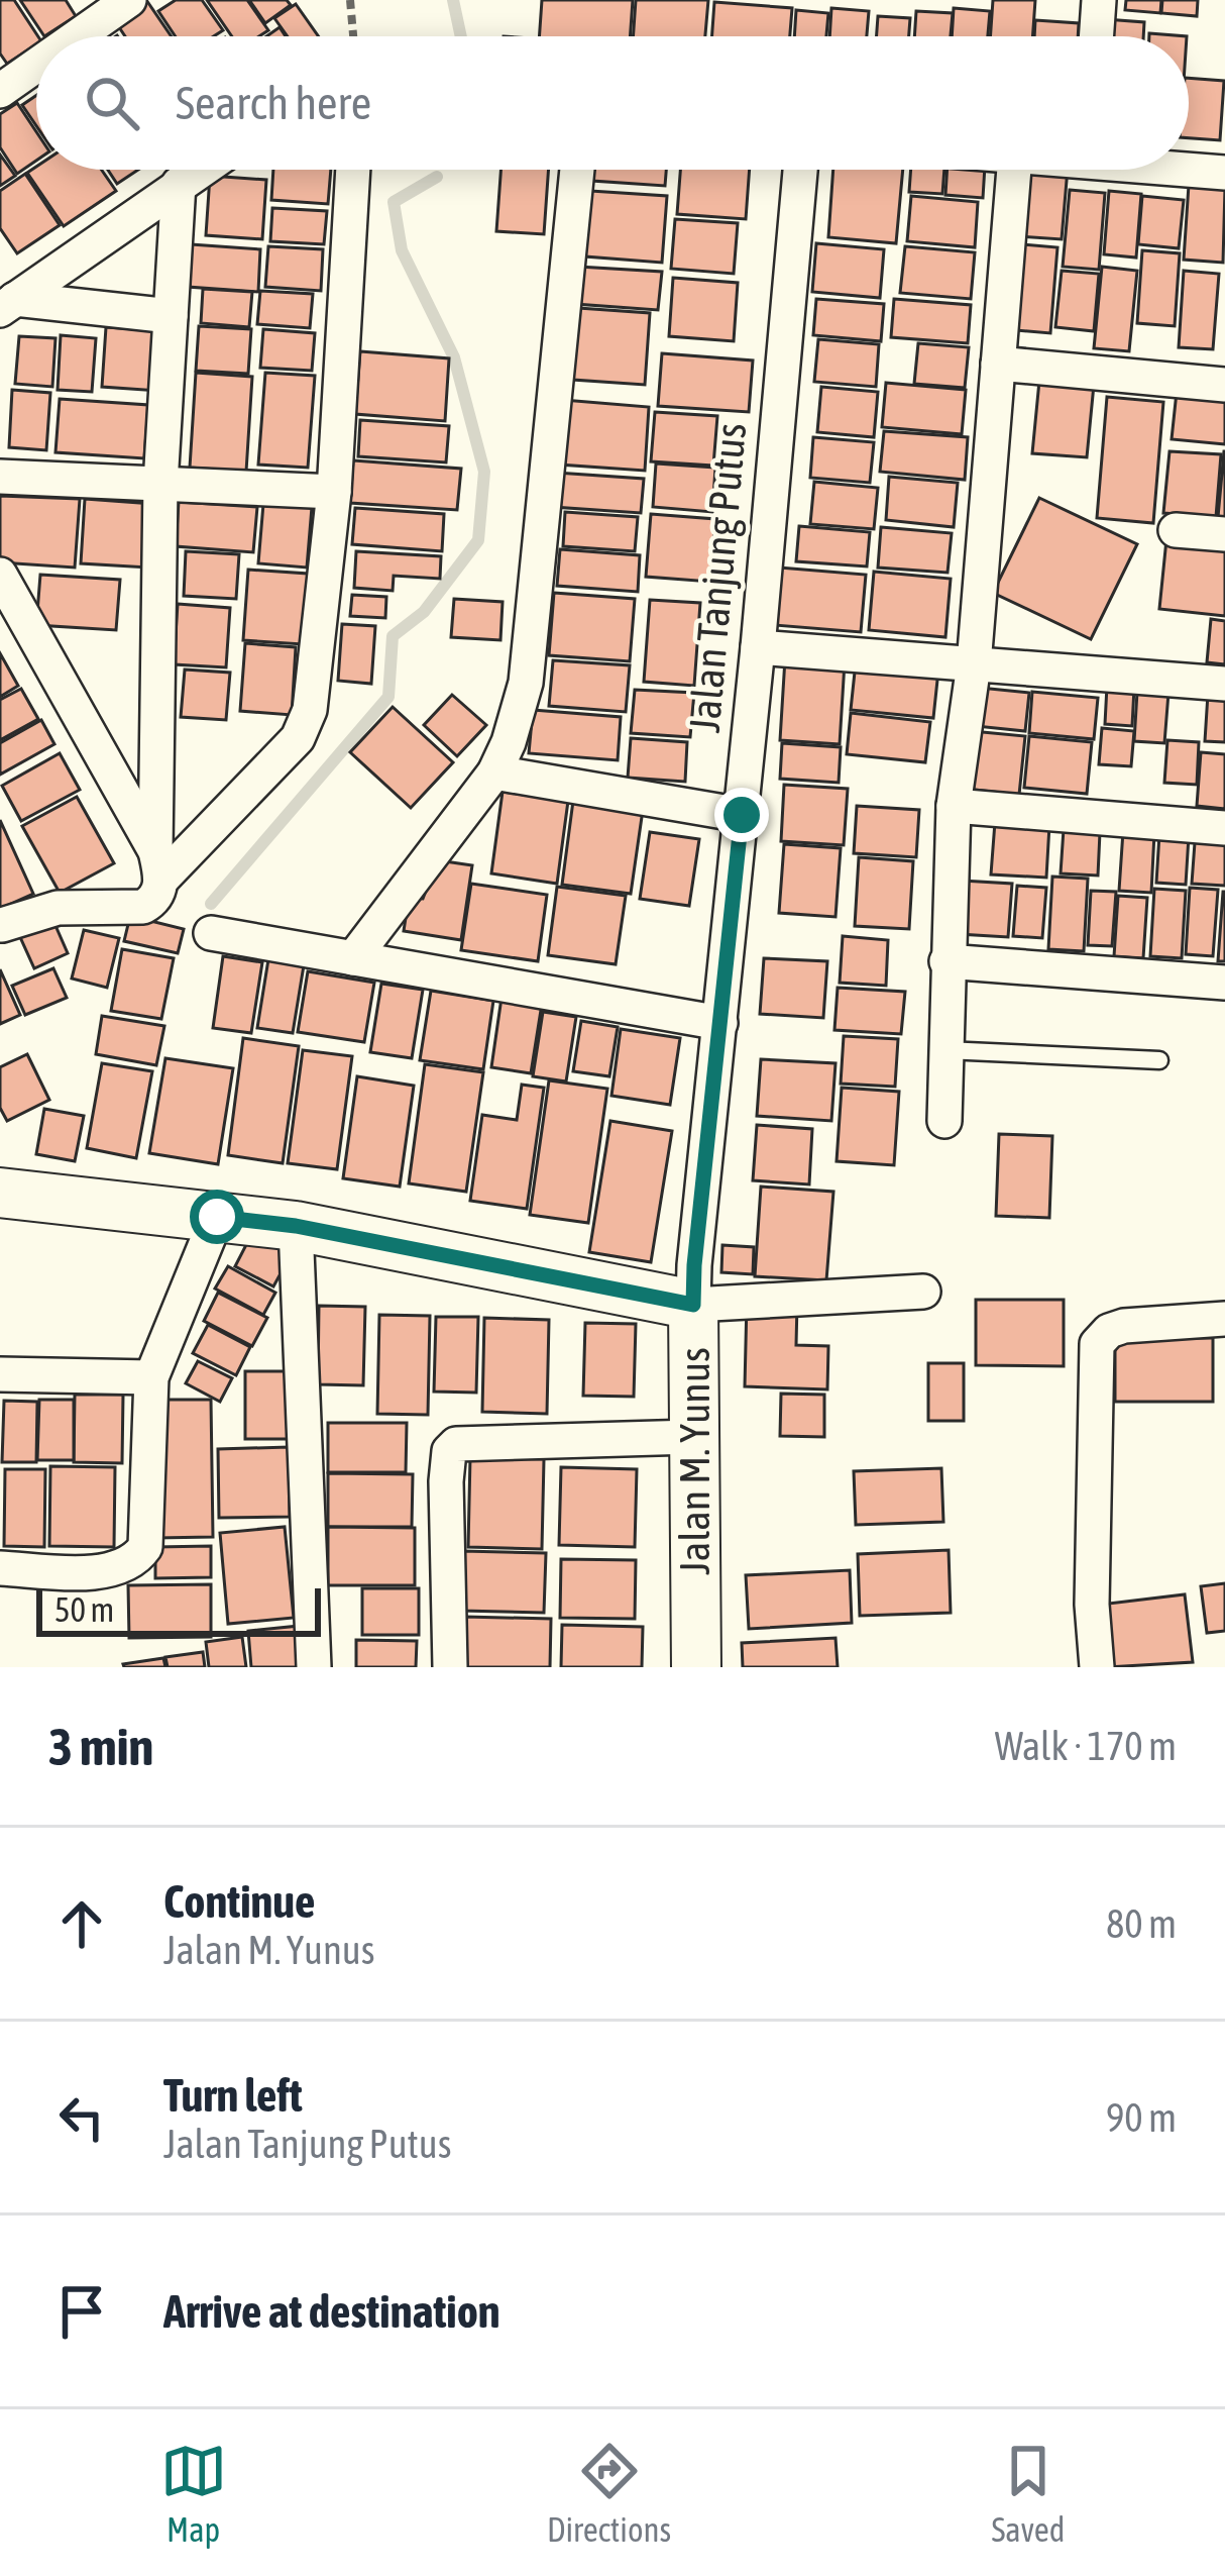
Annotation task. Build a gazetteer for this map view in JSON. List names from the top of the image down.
{
  "streets": {
    "street": ["Jalan Tanjung Putus", "Jalan M. Yunus"]
  },
  "crossings": [
    ["Jalan Tanjung Putus", "Jalan M. Yunus"]
  ],
  "scale_bar": "50 m",
  "page": {
    "search": "Search here",
    "scale": "50 m",
    "heading": ["3 min", "Walk · 170 m"],
    "list": [
      ["Continue", "Jalan M. Yunus", "80 m"],
      ["Turn left", "Jalan Tanjung Putus", "90 m"],
      "Arrive at destination"
    ],
    "nav": ["Map", "Directions", "Saved"]
  }
}
